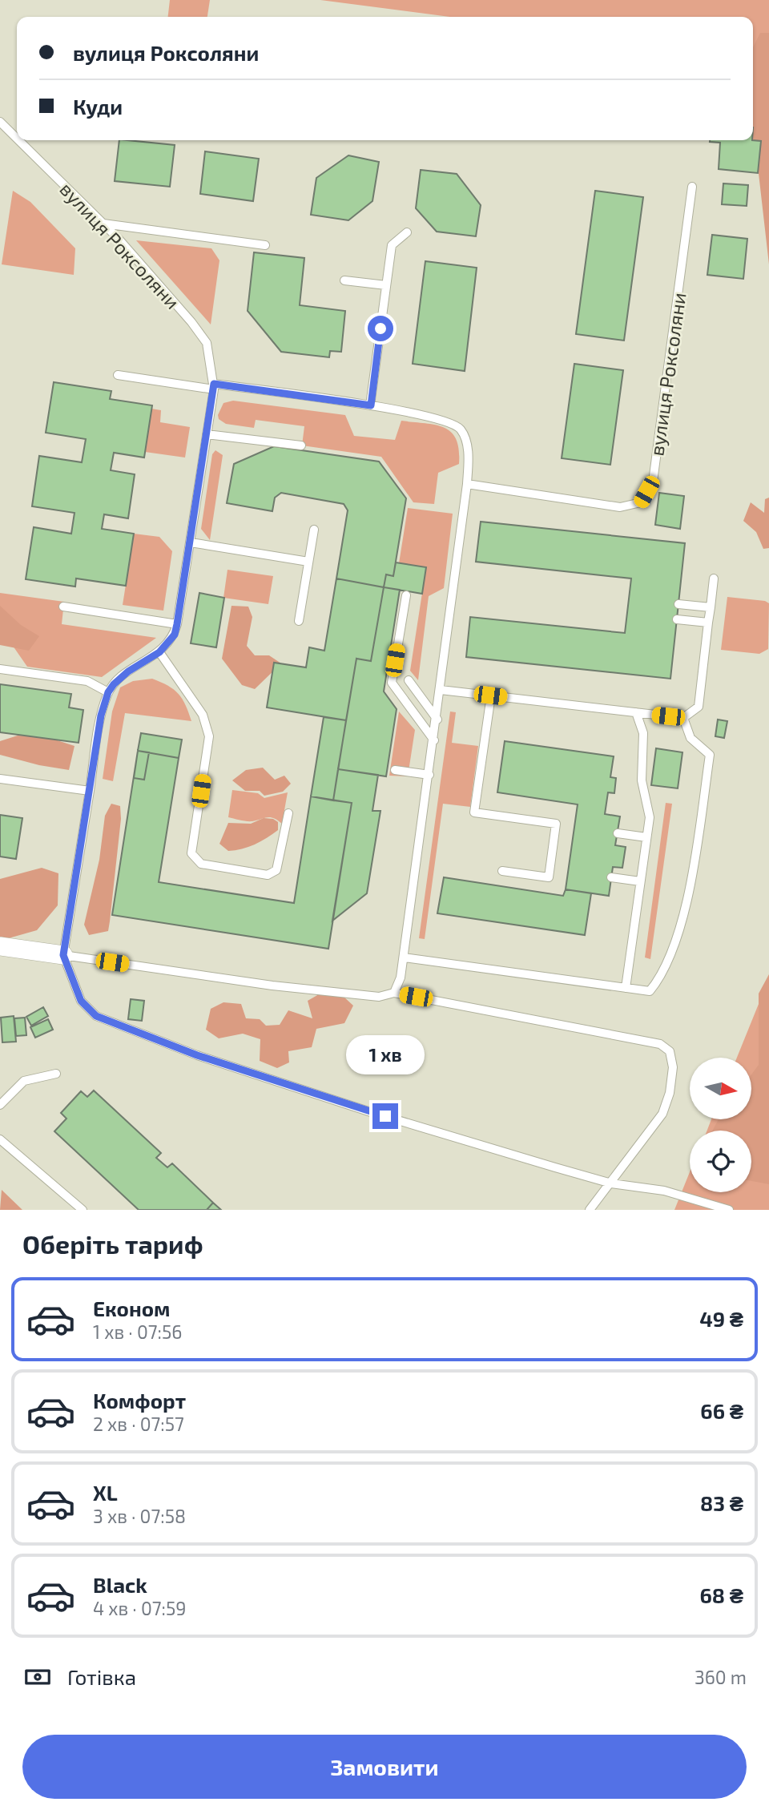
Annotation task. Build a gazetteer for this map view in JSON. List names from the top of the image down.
{
  "streets": {
    "lane": ["вулиця Роксоляни"]
  },
  "north": "right",
  "page": {
    "banner": ["вулиця Роксоляни", "Куди"],
    "bubble": "1 хв",
    "heading": "Оберіть тариф",
    "list": [
      {
        "name": "Економ",
        "note": "1 хв · 07:56",
        "value": "49 ₴"
      },
      {
        "name": "Комфорт",
        "note": "2 хв · 07:57",
        "value": "66 ₴"
      },
      {
        "name": "XL",
        "note": "3 хв · 07:58",
        "value": "83 ₴"
      },
      {
        "name": "Black",
        "note": "4 хв · 07:59",
        "value": "68 ₴"
      }
    ],
    "pay": ["Готівка", "360 m"],
    "buttons": "Замовити"
  }
}
